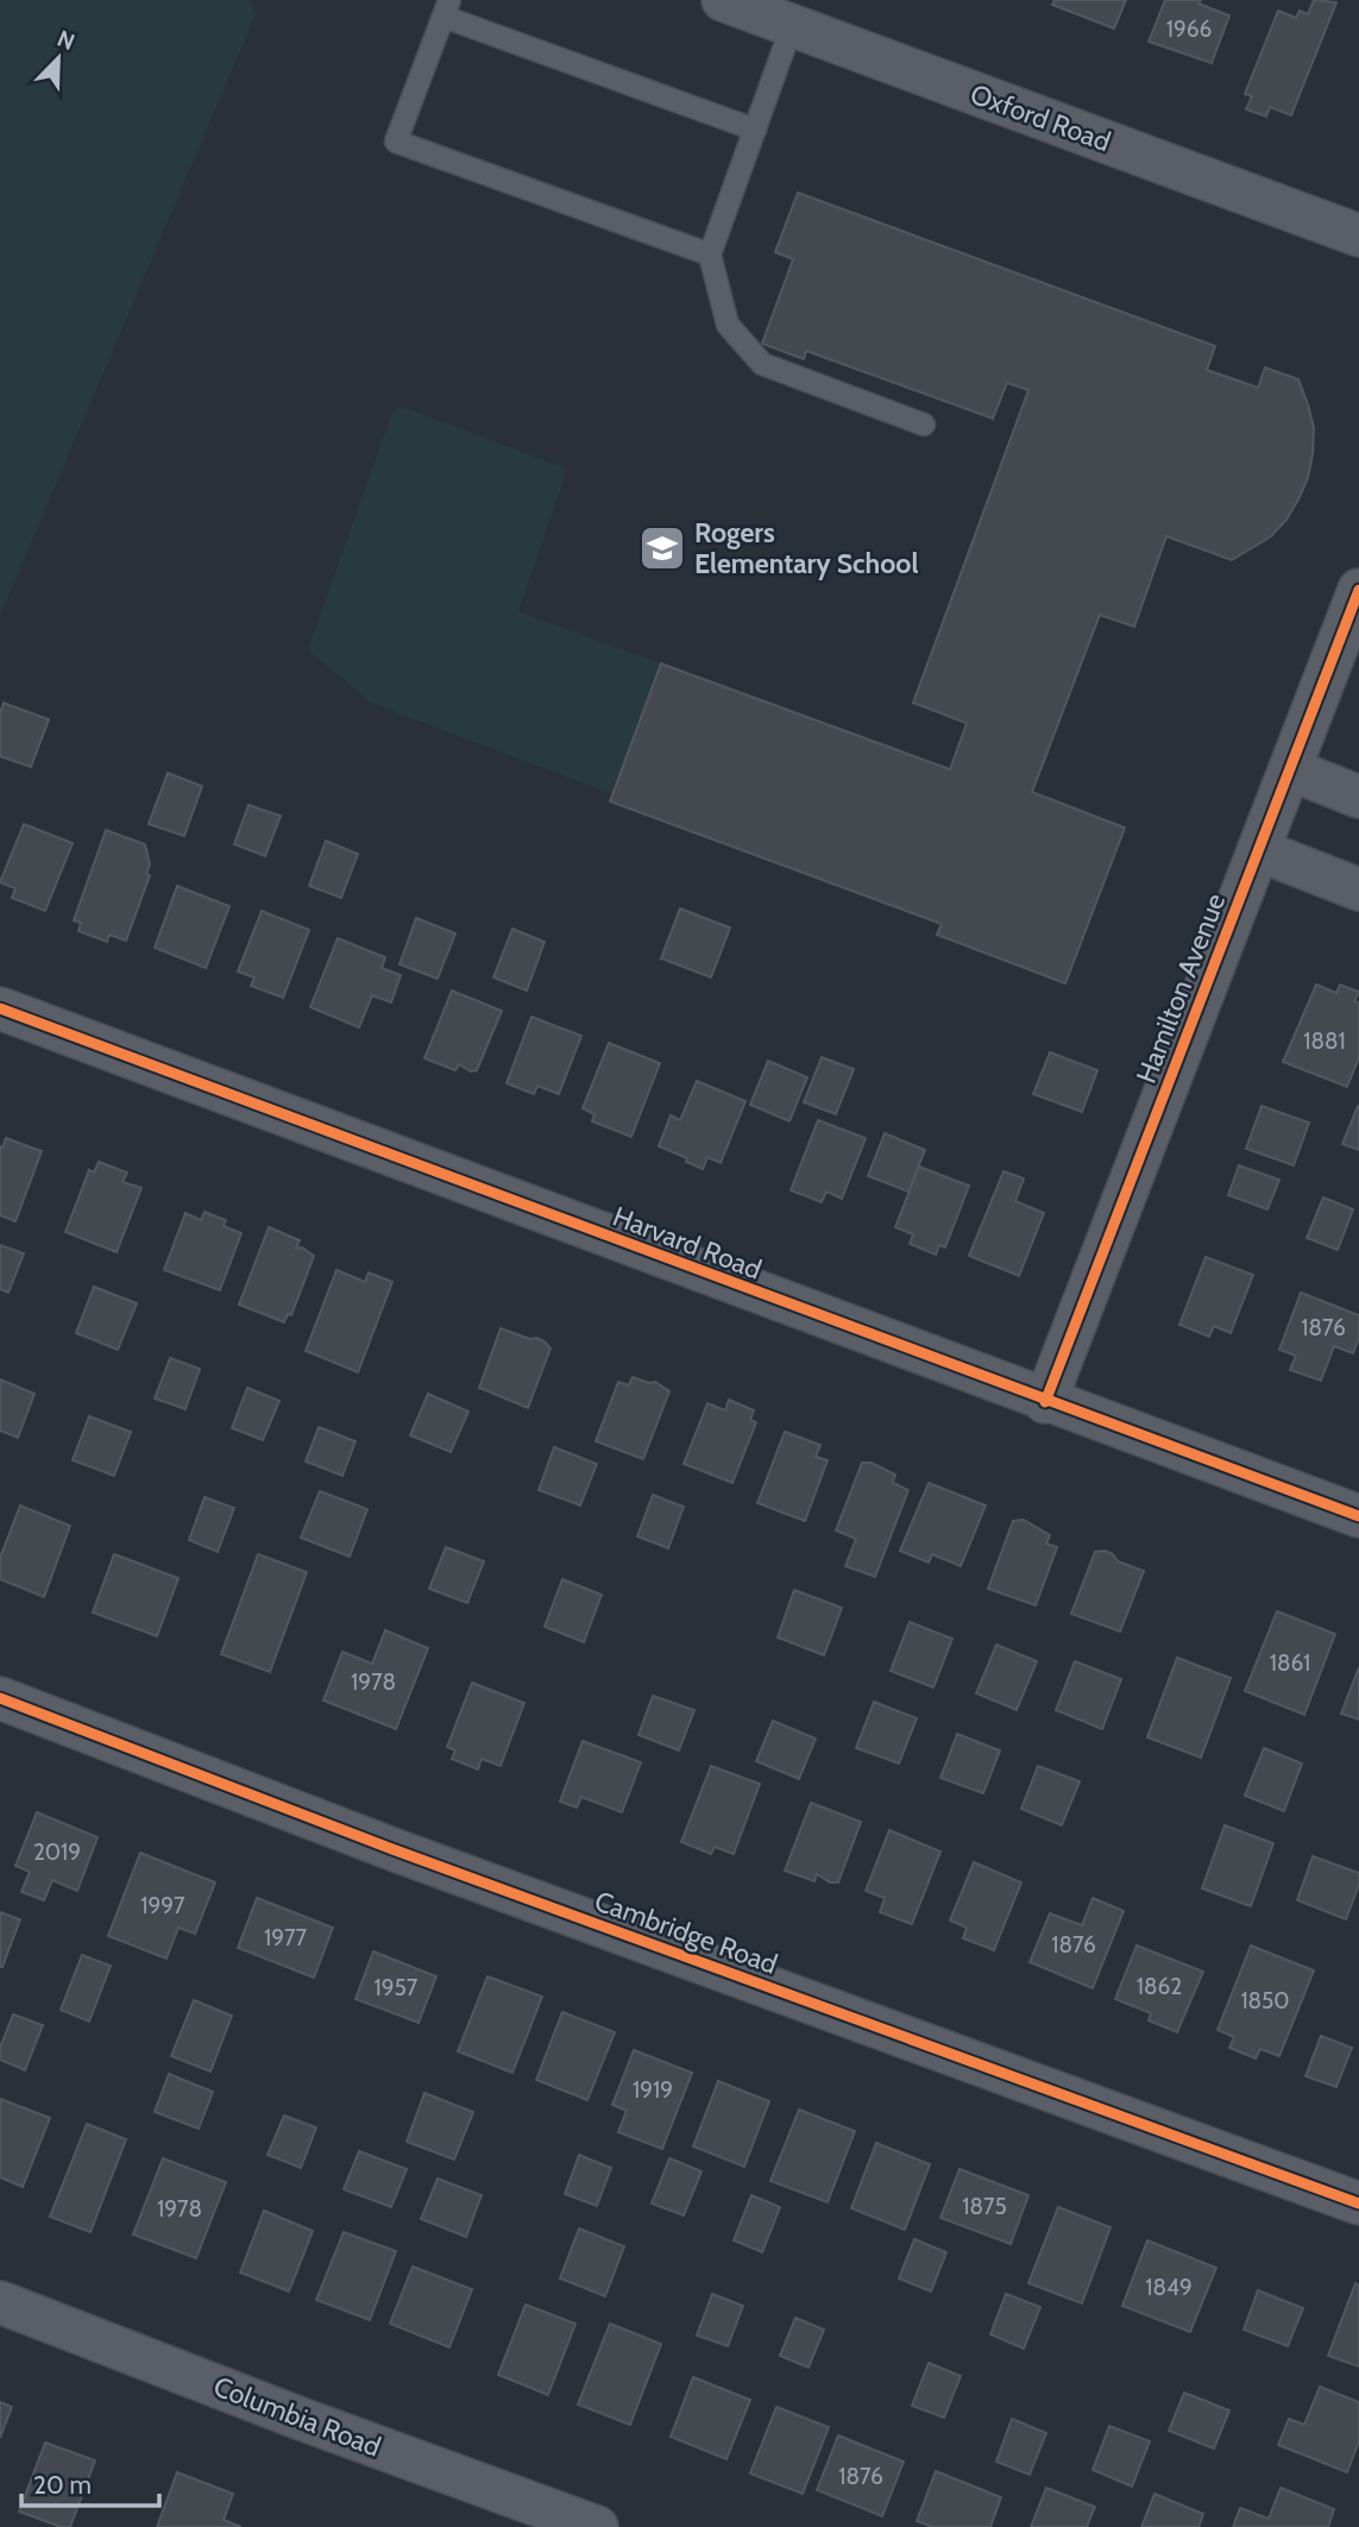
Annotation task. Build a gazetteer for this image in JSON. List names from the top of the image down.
{
  "streets": {
    "street": [
      "Oxford Road",
      "Hamilton Avenue",
      "Harvard Road",
      "Cambridge Road",
      "Columbia Road"
    ]
  },
  "crossings": [
    ["Hamilton Avenue", "Harvard Road"]
  ],
  "places": {
    "school or university": ["Rogers Elementary School"]
  },
  "house_numbers": [
    "1966",
    "1881",
    "1876",
    "1861",
    "1978",
    "2019",
    "1997",
    "1977",
    "1876",
    "1862",
    "1957",
    "1850",
    "1919",
    "1875",
    "1978",
    "1849",
    "1876"
  ],
  "scale_bar": "20 m",
  "north": "top right"
}
